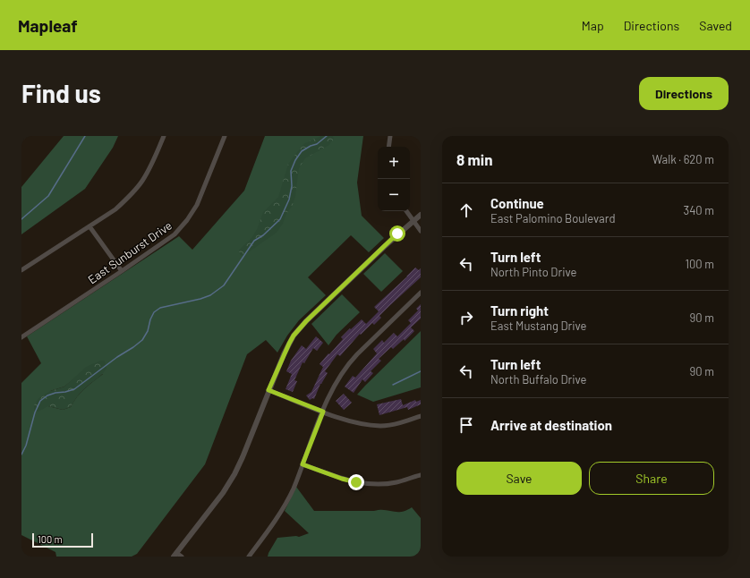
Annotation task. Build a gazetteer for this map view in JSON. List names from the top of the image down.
{
  "streets": {
    "street": ["East Sunburst Drive"]
  },
  "scale_bar": "100 m",
  "page": {
    "header": "Mapleaf",
    "nav": ["Map", "Directions", "Saved"],
    "buttons": [
      "Directions",
      ["Save", "Share"]
    ],
    "title": "Find us",
    "heading": ["8 min", "Walk · 620 m"],
    "map_buttons": ["+", "−"],
    "list": [
      ["Continue", "East Palomino Boulevard", "340 m"],
      ["Turn left", "North Pinto Drive", "100 m"],
      ["Turn right", "East Mustang Drive", "90 m"],
      ["Turn left", "North Buffalo Drive", "90 m"],
      "Arrive at destination"
    ],
    "scale": "100 m"
  }
}
